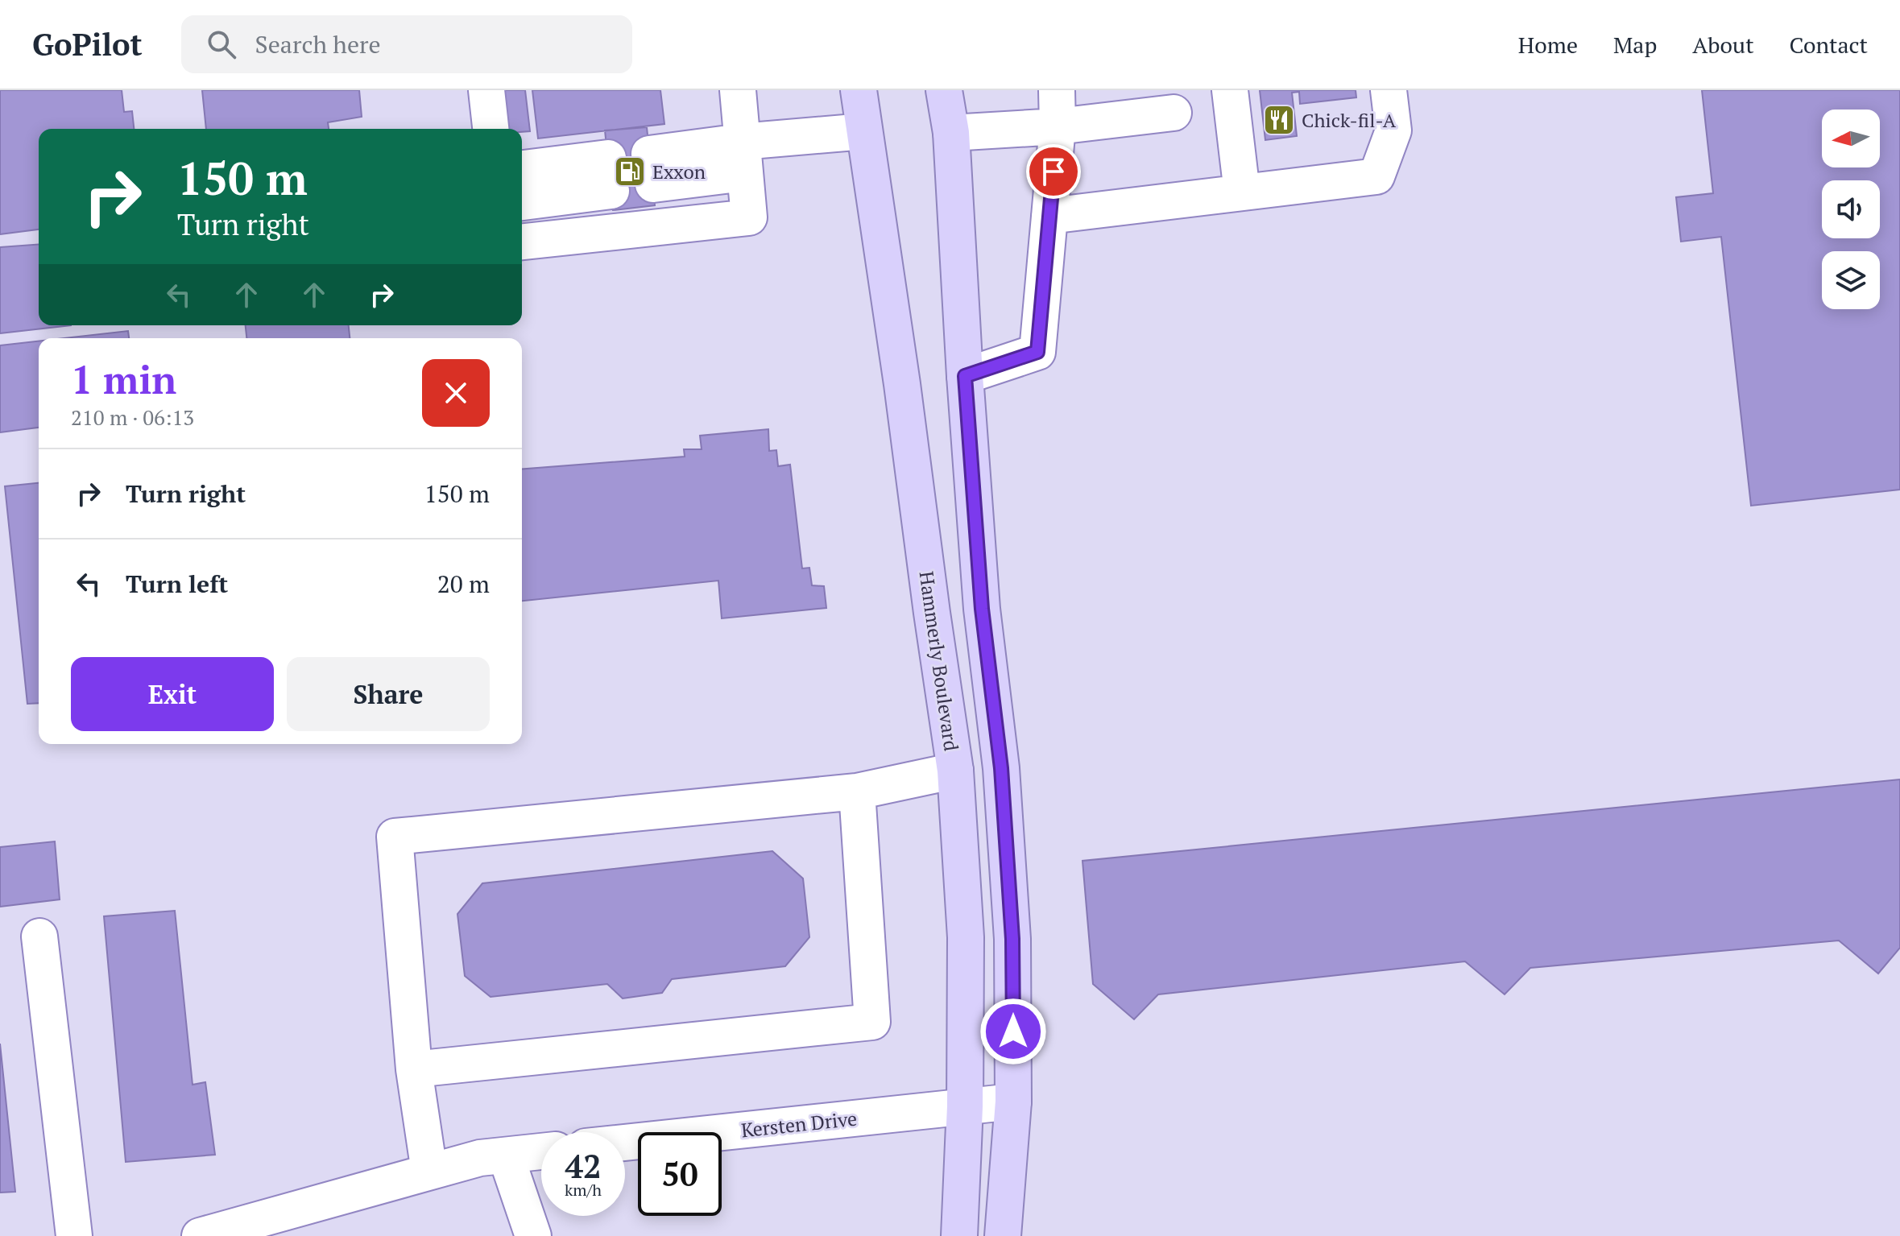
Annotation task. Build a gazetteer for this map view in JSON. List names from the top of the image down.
{
  "streets": {
    "main road": ["Hammerly Boulevard"],
    "street": ["Kersten Drive"]
  },
  "crossings": [
    ["Hammerly Boulevard", "Kersten Drive"]
  ],
  "places": {
    "restaurant": ["Chick-fil-A"],
    "fuel station": ["Exxon"]
  },
  "north": "left",
  "page": {
    "header": "GoPilot",
    "search": "Search here",
    "nav": [
      "Home",
      "Map",
      "About",
      "Contact"
    ],
    "turn": ["150 m", "Turn right"],
    "heading": ["1 min", "210 m · 06:13"],
    "list": [
      {
        "name": "Turn right",
        "value": "150 m"
      },
      {
        "name": "Turn left",
        "value": "20 m"
      }
    ],
    "buttons": ["Exit", "Share"],
    "speed": "42 km/h",
    "limit": "50"
  }
}
